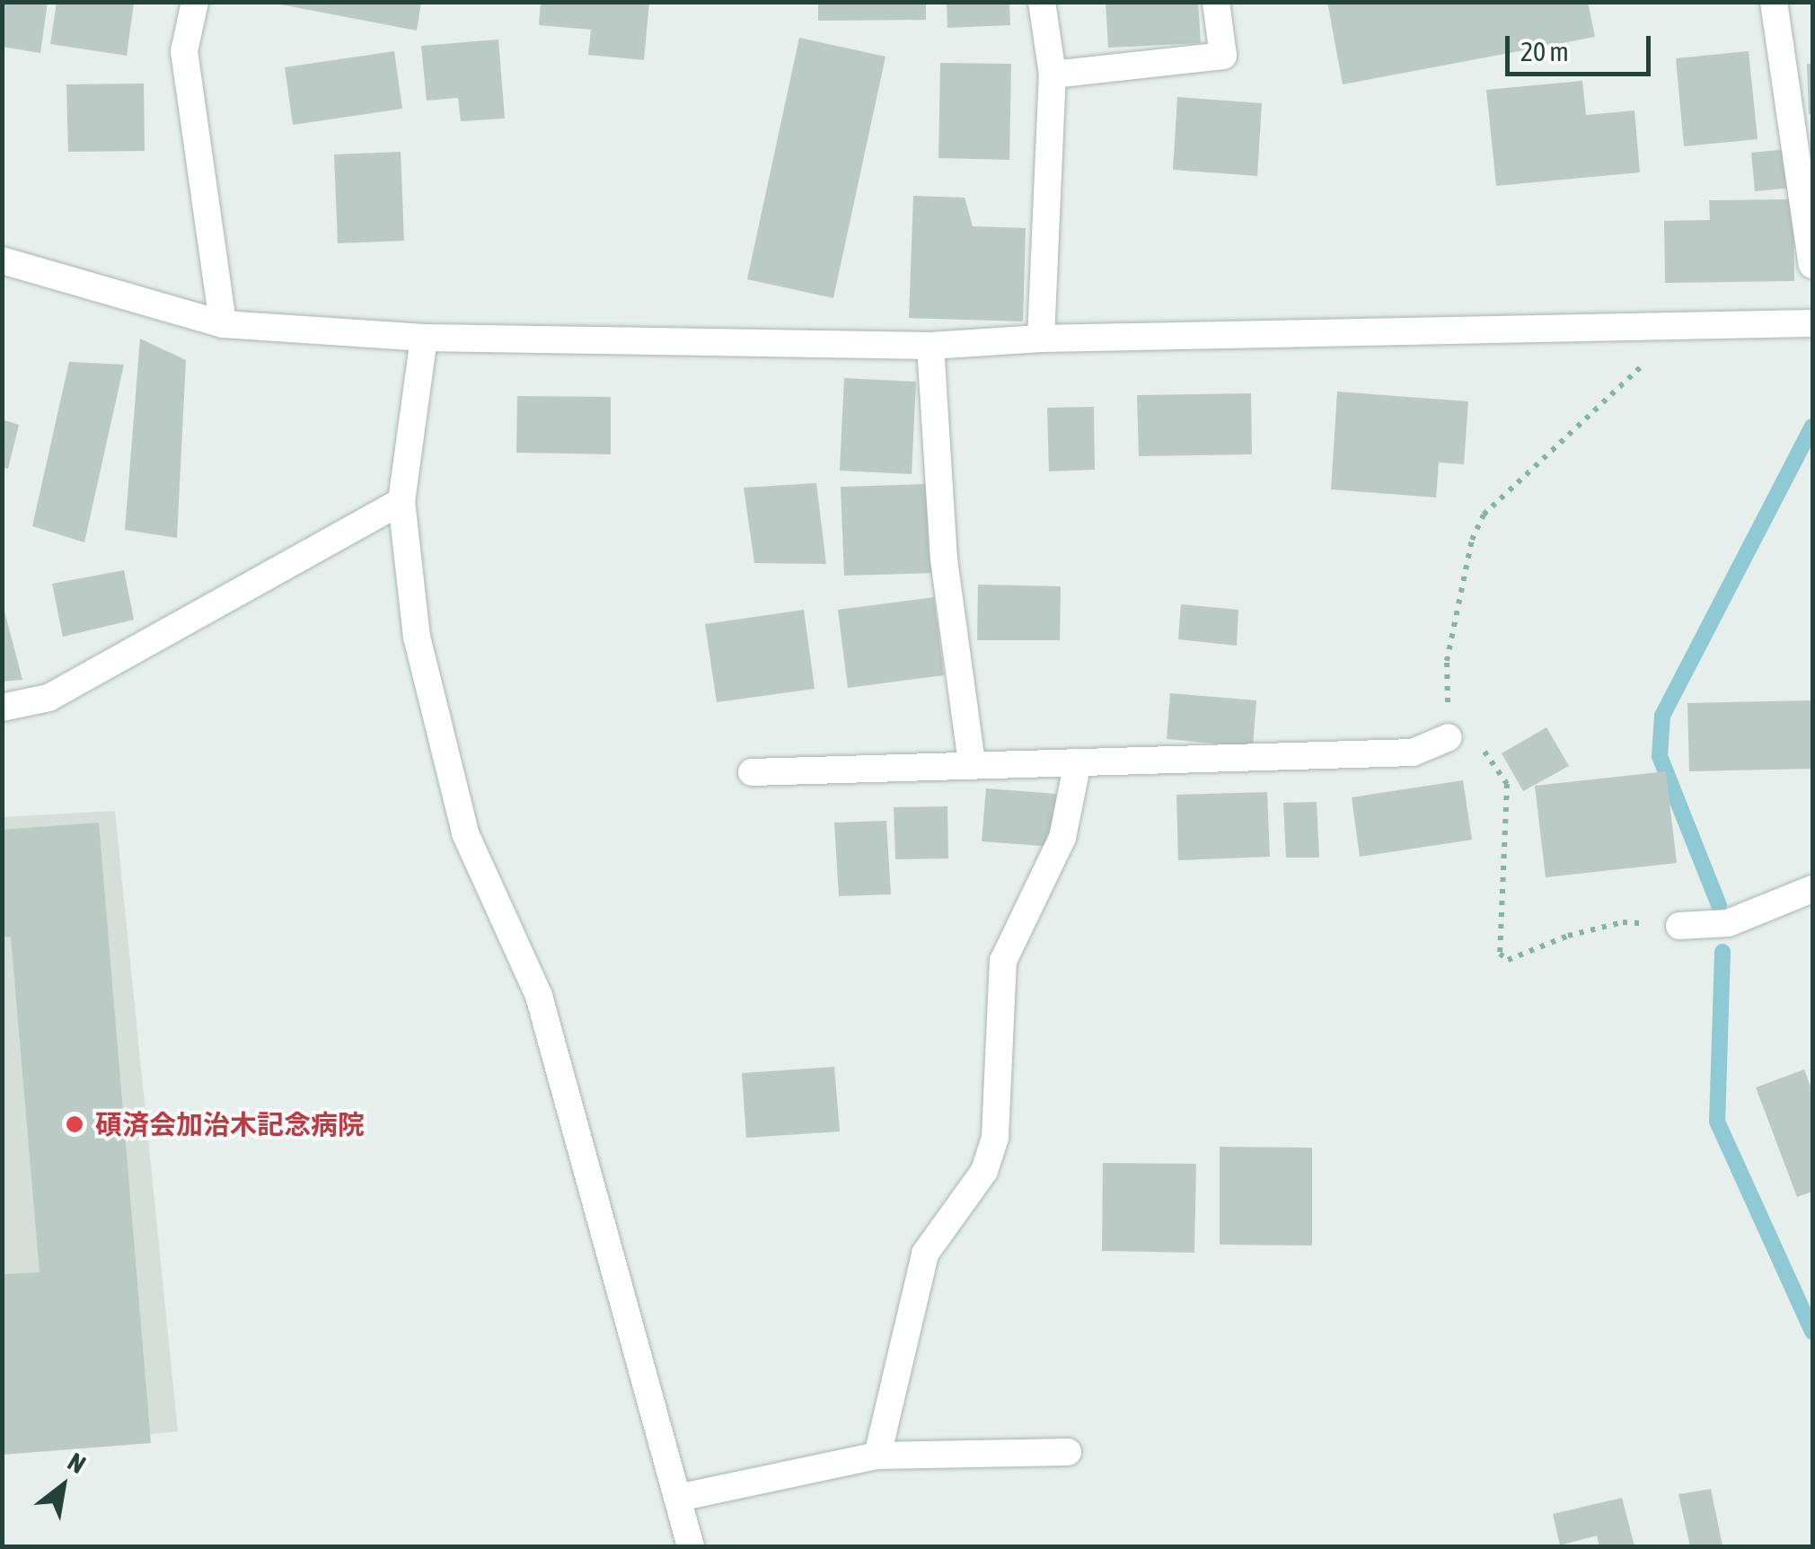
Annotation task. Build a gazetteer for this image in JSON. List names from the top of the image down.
{
  "places": ["碩済会加治木記念病院"],
  "scale_bar": "20 m",
  "north": "top right"
}
